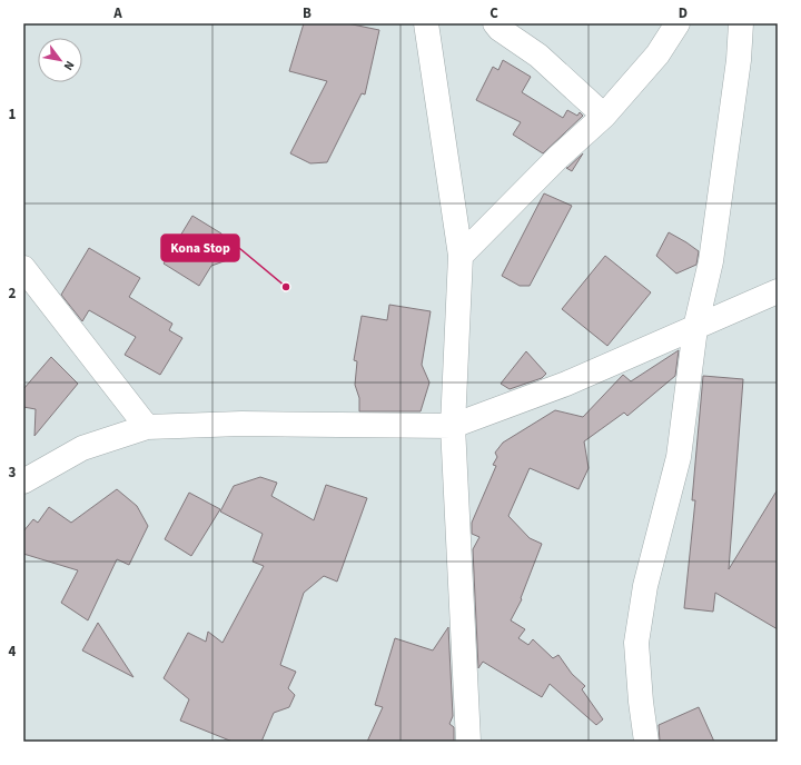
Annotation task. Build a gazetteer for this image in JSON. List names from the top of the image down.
{
  "places": ["Kona Stop"],
  "north": "bottom right",
  "grid": {
    "columns": [
      "A",
      "B",
      "C",
      "D"
    ],
    "rows": [
      "1",
      "2",
      "3",
      "4"
    ]
  }
}
